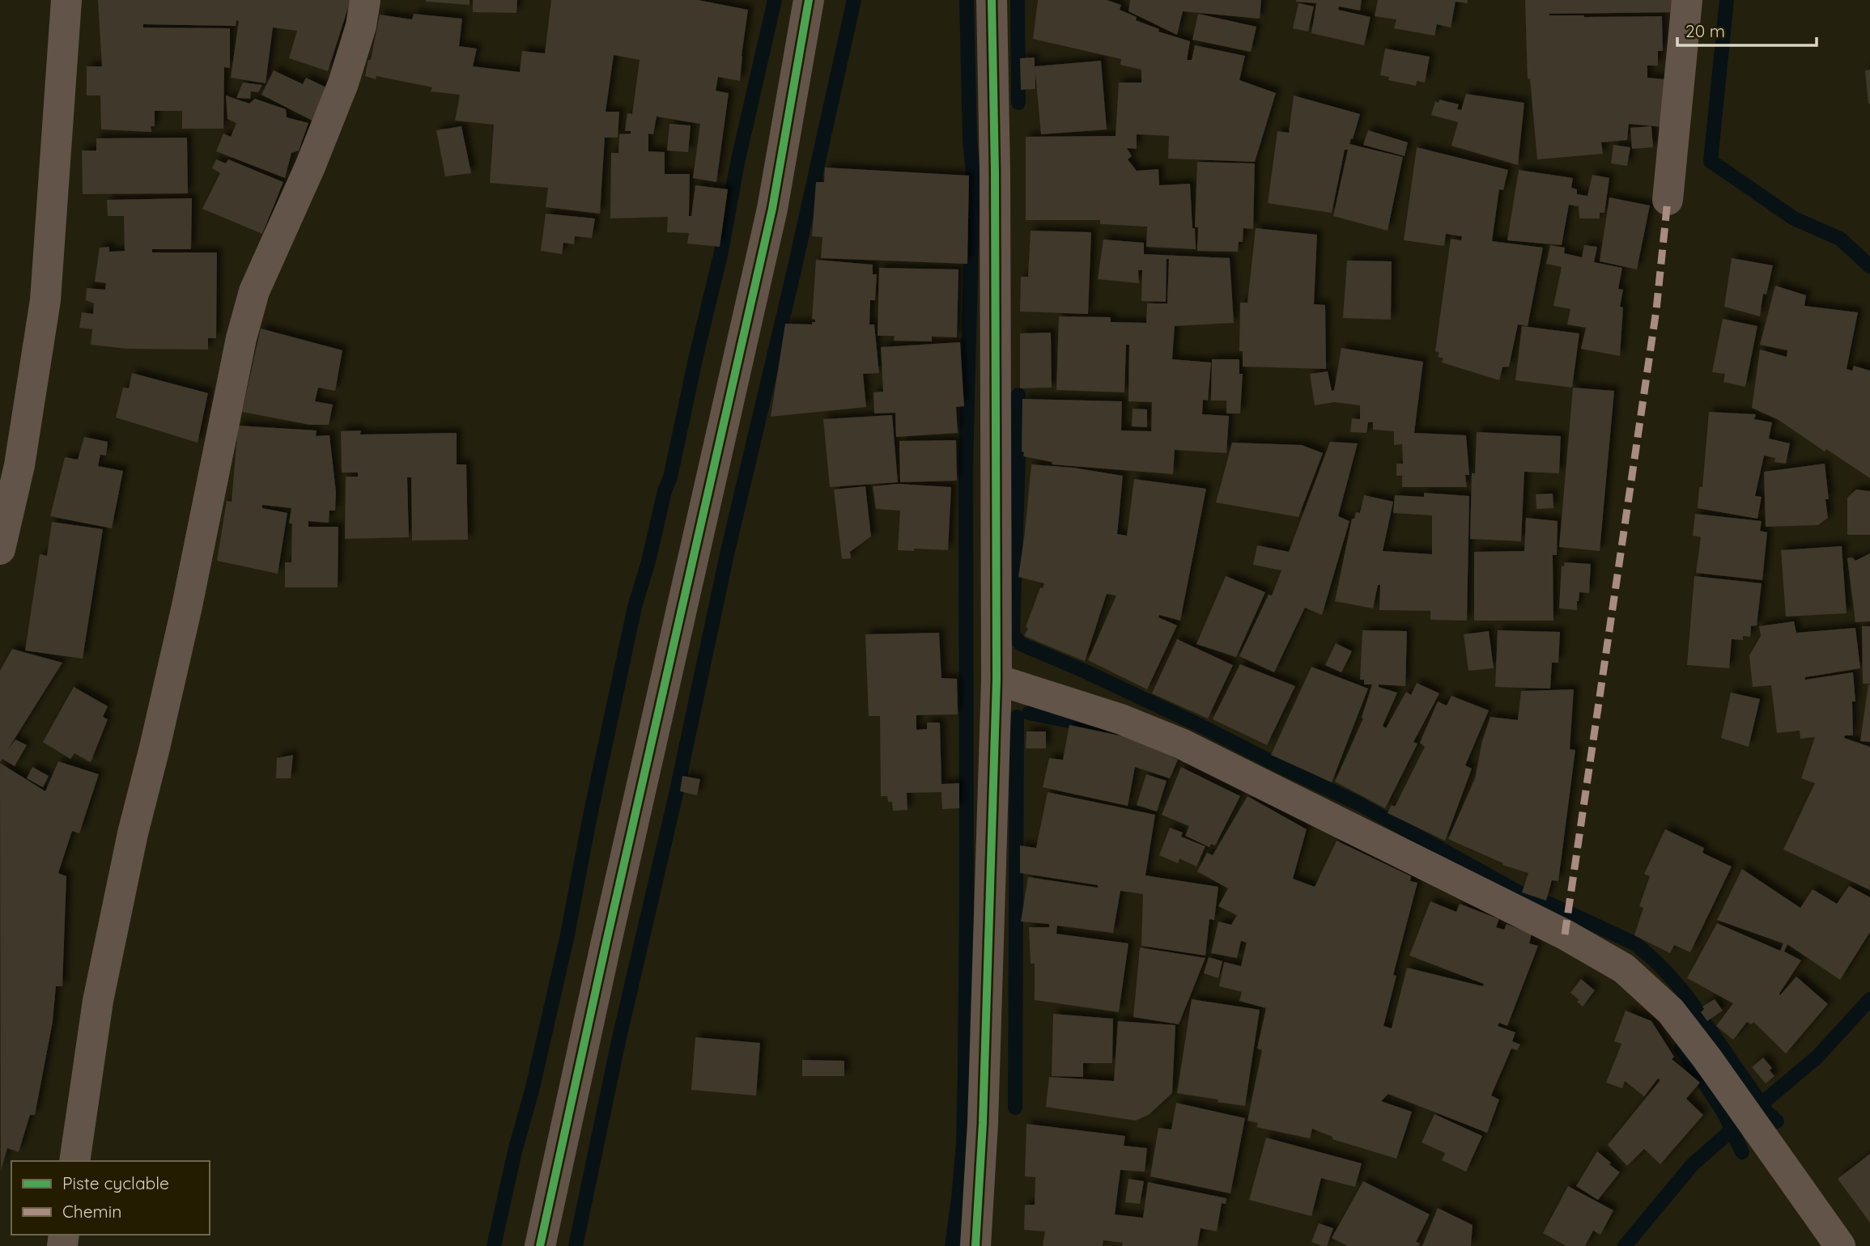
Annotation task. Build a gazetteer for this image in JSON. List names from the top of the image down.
{
  "legend": ["Piste cyclable", "Chemin"],
  "scale_bar": "20 m"
}
